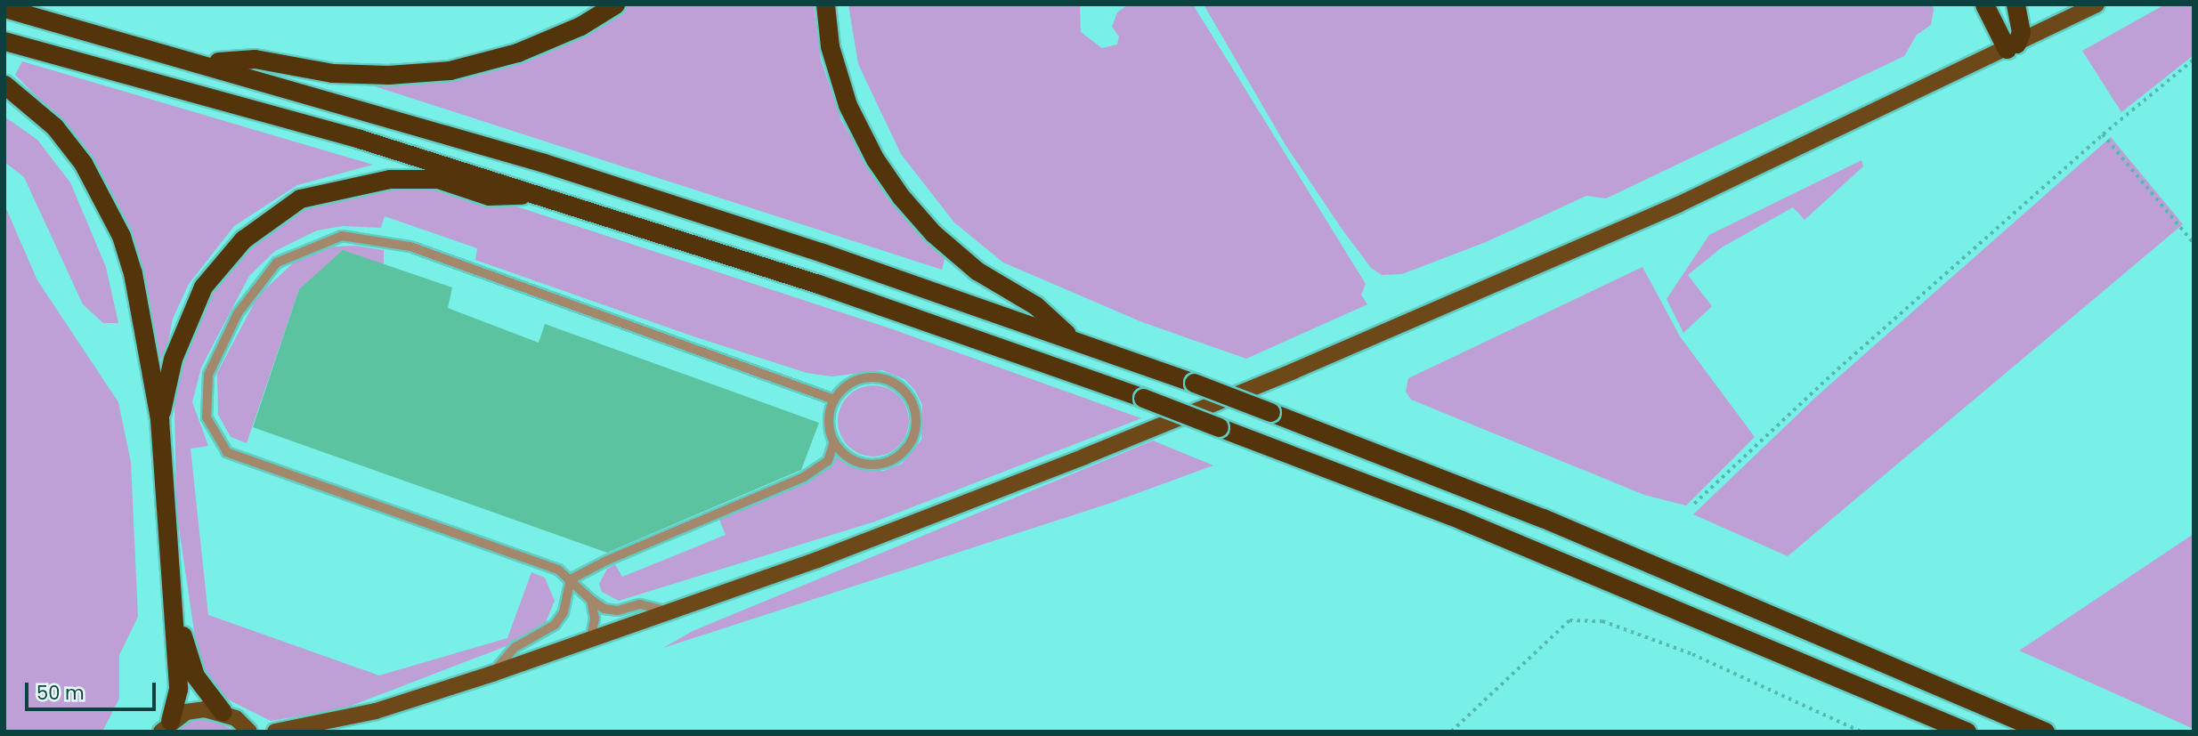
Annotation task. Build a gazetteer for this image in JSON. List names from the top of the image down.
{
  "scale_bar": "50 m"
}
